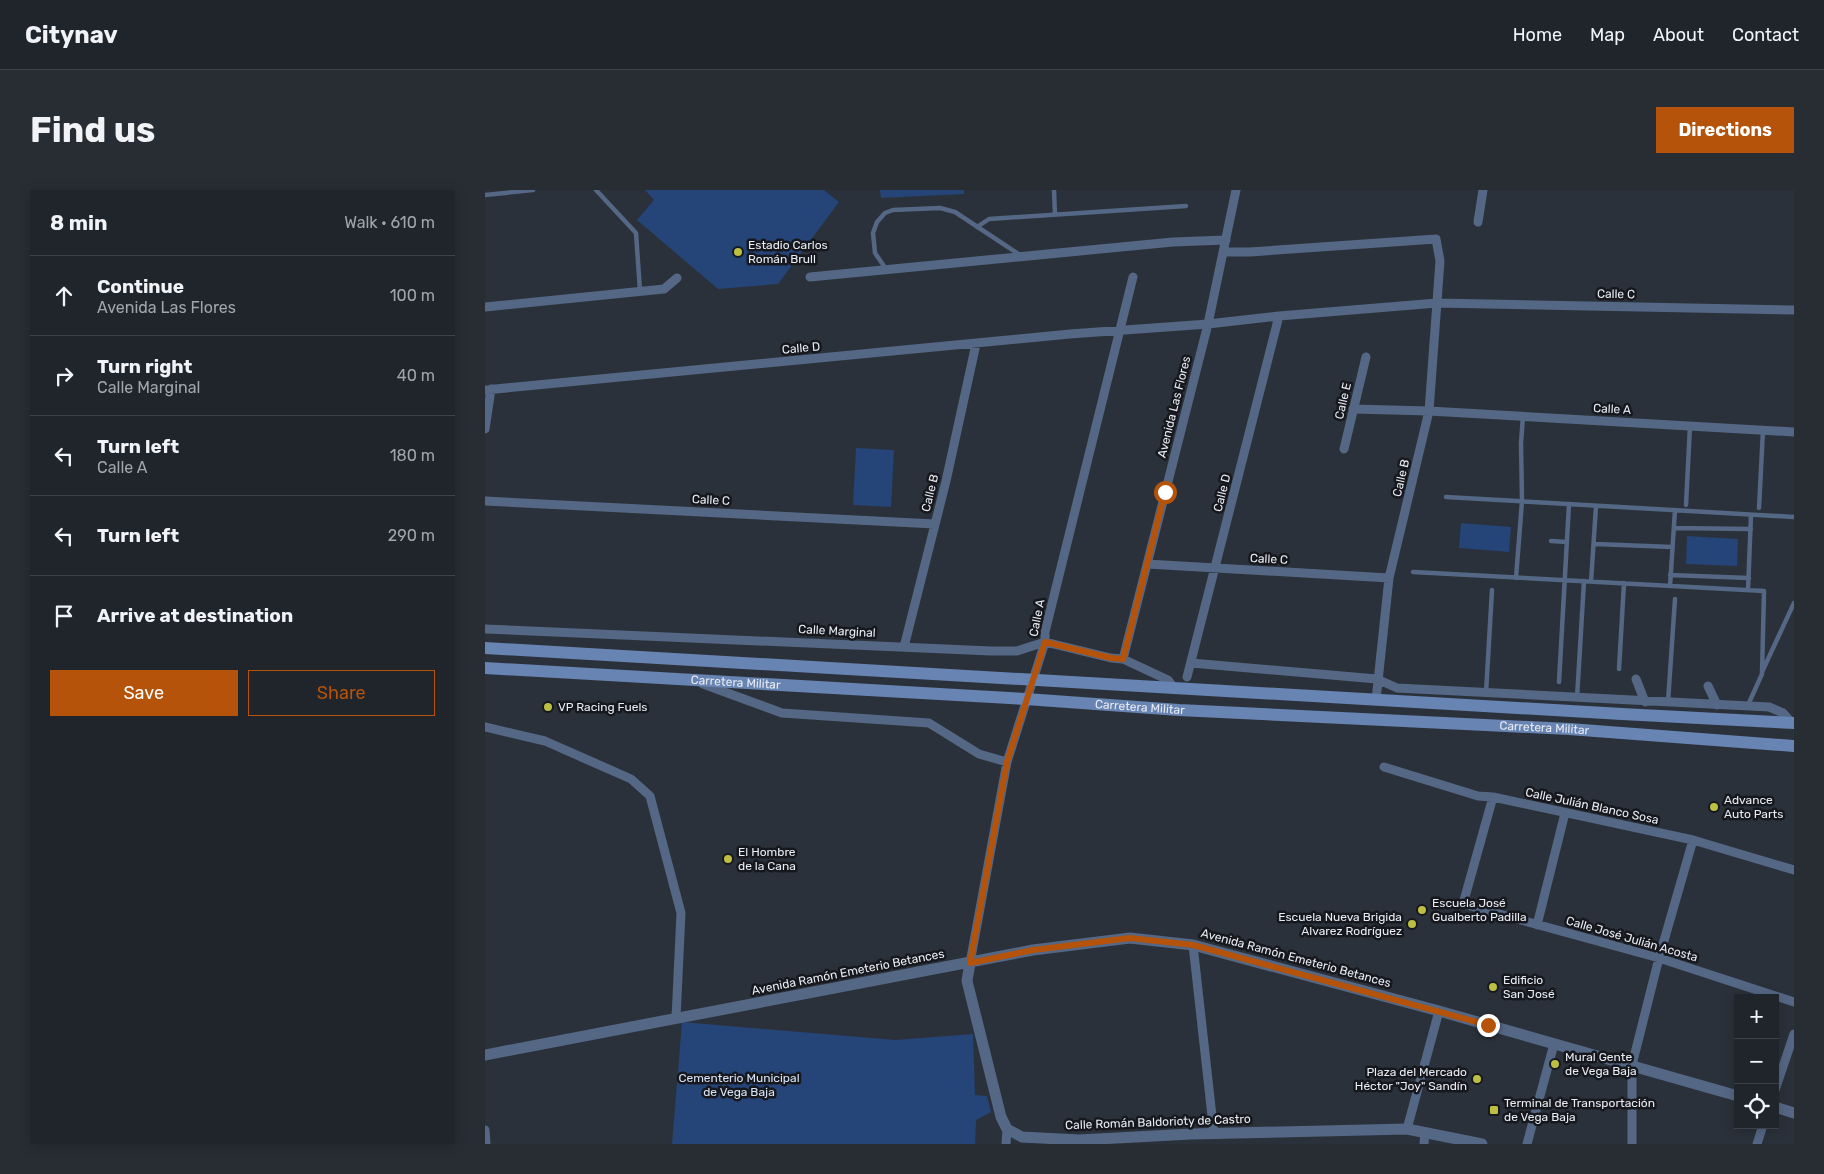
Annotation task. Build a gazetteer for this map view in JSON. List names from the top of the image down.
{
  "streets": {
    "main road": ["Carretera Militar"],
    "street": [
      "Calle C",
      "Calle D",
      "Calle E",
      "Avenida Las Flores",
      "Calle A",
      "Calle B",
      "Calle Marginal",
      "Calle Julián Blanco Sosa",
      "Calle José Julián Acosta",
      "Avenida Ramón Emeterio Betances",
      "Calle Román Baldorioty de Castro"
    ]
  },
  "crossings": [
    ["Calle C", "Calle D"],
    ["Calle C", "Avenida Las Flores"],
    ["Calle C", "Calle B"],
    ["Calle D", "Avenida Las Flores"],
    ["Calle D", "Calle A"],
    ["Calle D", "Calle B"],
    ["Calle E", "Calle A"],
    ["Avenida Las Flores", "Calle B"],
    ["Calle A", "Calle B"],
    ["Calle A", "Calle Marginal"],
    ["Calle A", "Carretera Militar"],
    ["Calle A", "Avenida Ramón Emeterio Betances"],
    ["Calle B", "Calle Marginal"],
    ["Calle B", "Carretera Militar"],
    ["Calle Julián Blanco Sosa", "Calle José Julián Acosta"]
  ],
  "parks": ["Cementerio Municipal de Vega Baja"],
  "places": {
    "other": [
      "Estadio Carlos Román Brull",
      "VP Racing Fuels",
      "Advance Auto Parts",
      "El Hombre de la Cana",
      "Escuela José Gualberto Padilla",
      "Escuela Nueva Brigida Alvarez Rodríguez",
      "Edificio San José",
      "Mural Gente de Vega Baja",
      "Plaza del Mercado Héctor \"Joy\" Sandín"
    ],
    "transit": ["Terminal de Transportación de Vega Baja"]
  },
  "page": {
    "header": "Citynav",
    "nav": [
      "Home",
      "Map",
      "About",
      "Contact"
    ],
    "buttons": [
      "Directions",
      ["Save", "Share"]
    ],
    "title": "Find us",
    "heading": ["8 min", "Walk · 610 m"],
    "list": [
      ["Continue", "Avenida Las Flores", "100 m"],
      ["Turn right", "Calle Marginal", "40 m"],
      ["Turn left", "Calle A", "180 m"],
      ["Turn left", "290 m"],
      "Arrive at destination"
    ],
    "map_buttons": ["+", "−"]
  }
}
